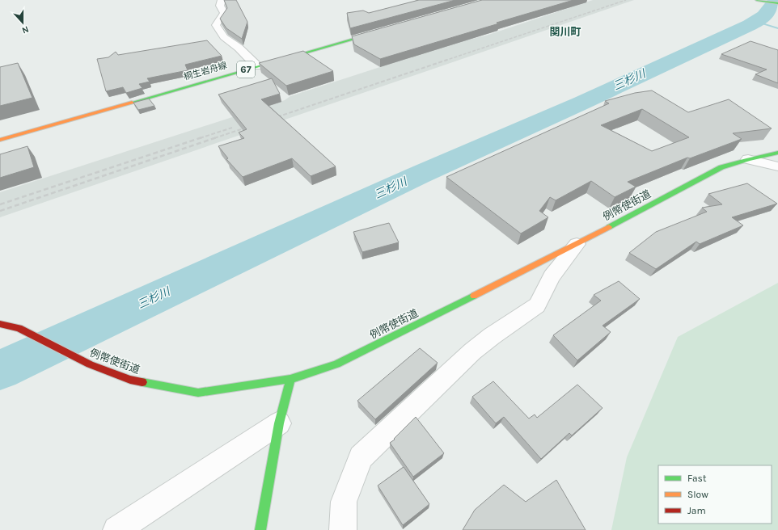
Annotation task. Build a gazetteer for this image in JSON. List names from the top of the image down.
{
  "streets": {
    "main road": ["67", "桐生岩舟線", "例幣使街道"]
  },
  "districts": ["関川町"],
  "water": ["三杉川"],
  "legend": ["Fast", "Slow", "Jam"],
  "north": "bottom"
}
